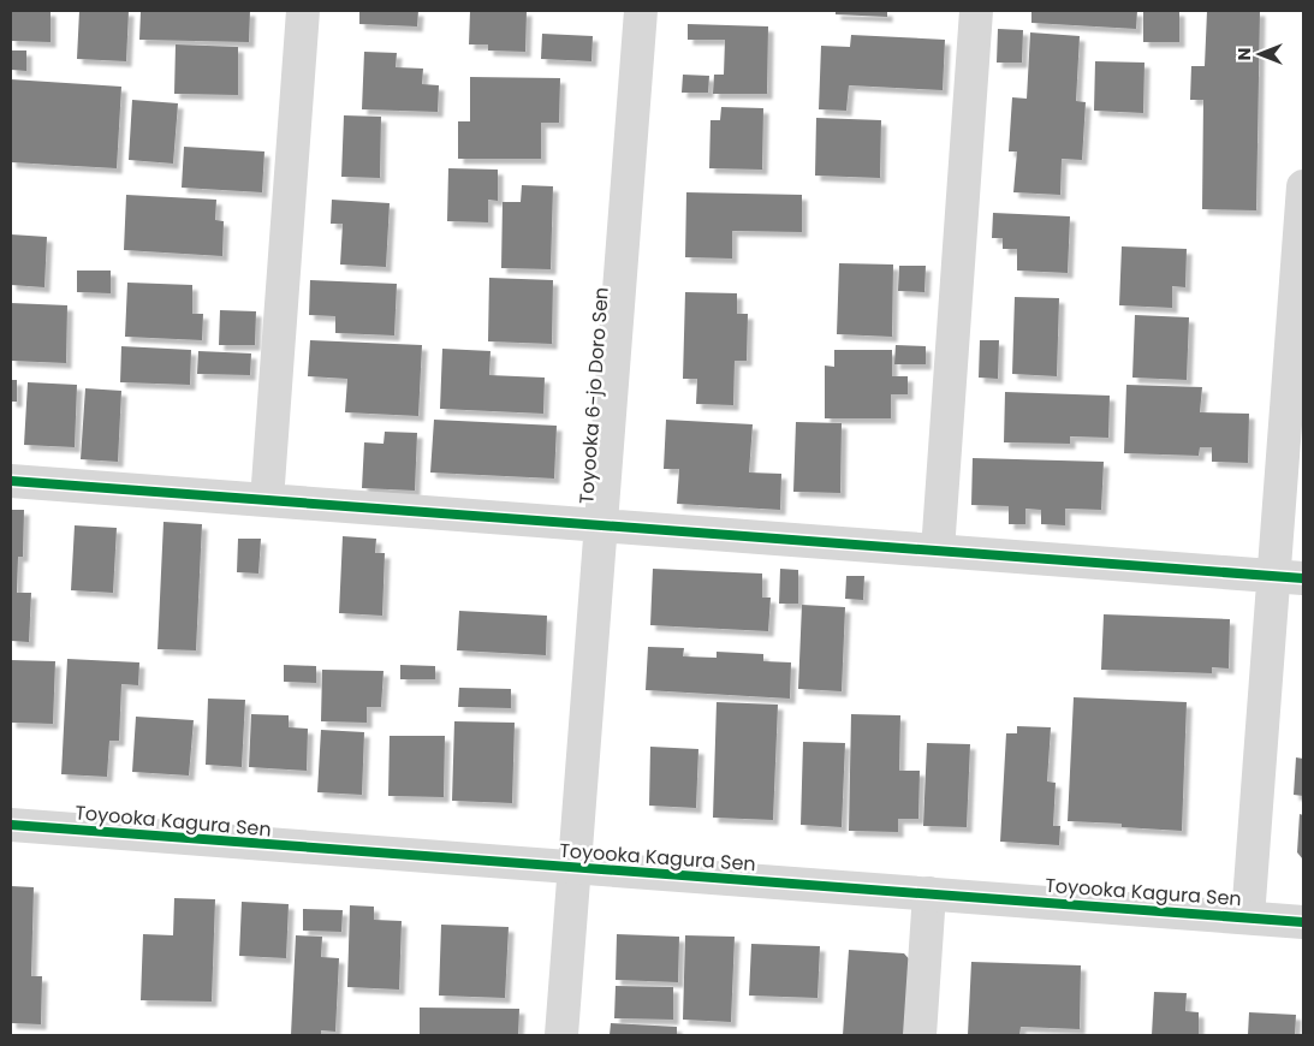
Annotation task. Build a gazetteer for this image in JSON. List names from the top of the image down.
{
  "streets": {
    "street": ["Toyooka 6-jo Doro Sen", "Toyooka Kagura Sen"]
  },
  "crossings": [
    ["Toyooka 6-jo Doro Sen", "Toyooka Kagura Sen"]
  ],
  "north": "left"
}
